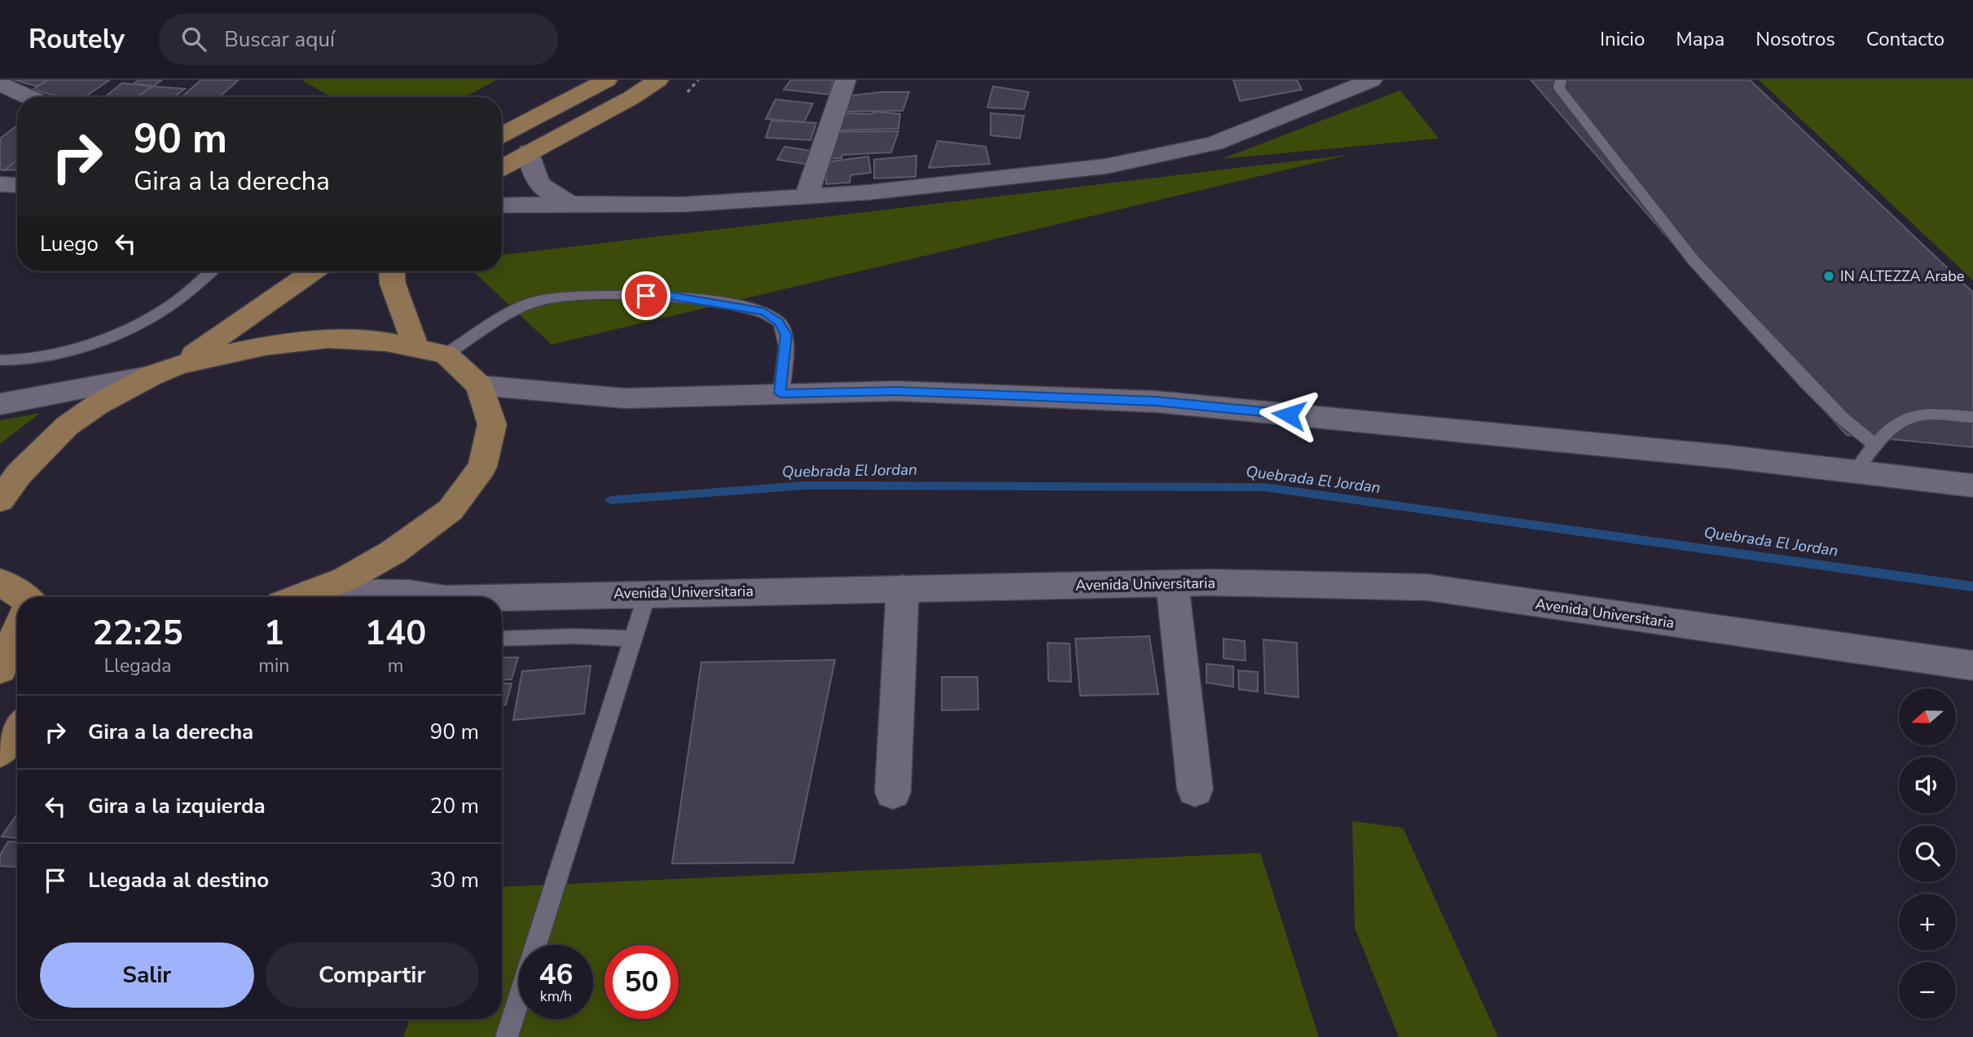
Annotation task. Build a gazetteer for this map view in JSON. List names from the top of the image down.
{
  "streets": {
    "main road": ["Avenida Universitaria"]
  },
  "water": ["Quebrada El Jordan"],
  "places": ["IN ALTEZZA Arabe"],
  "north": "left",
  "page": {
    "header": "Routely",
    "search": "Buscar aquí",
    "nav": [
      "Inicio",
      "Mapa",
      "Nosotros",
      "Contacto"
    ],
    "turn": ["90 m", "Gira a la derecha"],
    "then": "Luego",
    "eta": [
      "22:25",
      "Llegada",
      "1",
      "min",
      "140",
      "m"
    ],
    "map_buttons": ["+", "−"],
    "list": [
      {
        "name": "Gira a la derecha",
        "value": "90 m"
      },
      {
        "name": "Gira a la izquierda",
        "value": "20 m"
      },
      {
        "name": "Llegada al destino",
        "value": "30 m"
      }
    ],
    "buttons": ["Salir", "Compartir"],
    "speed": "46 km/h",
    "limit": "50"
  }
}
